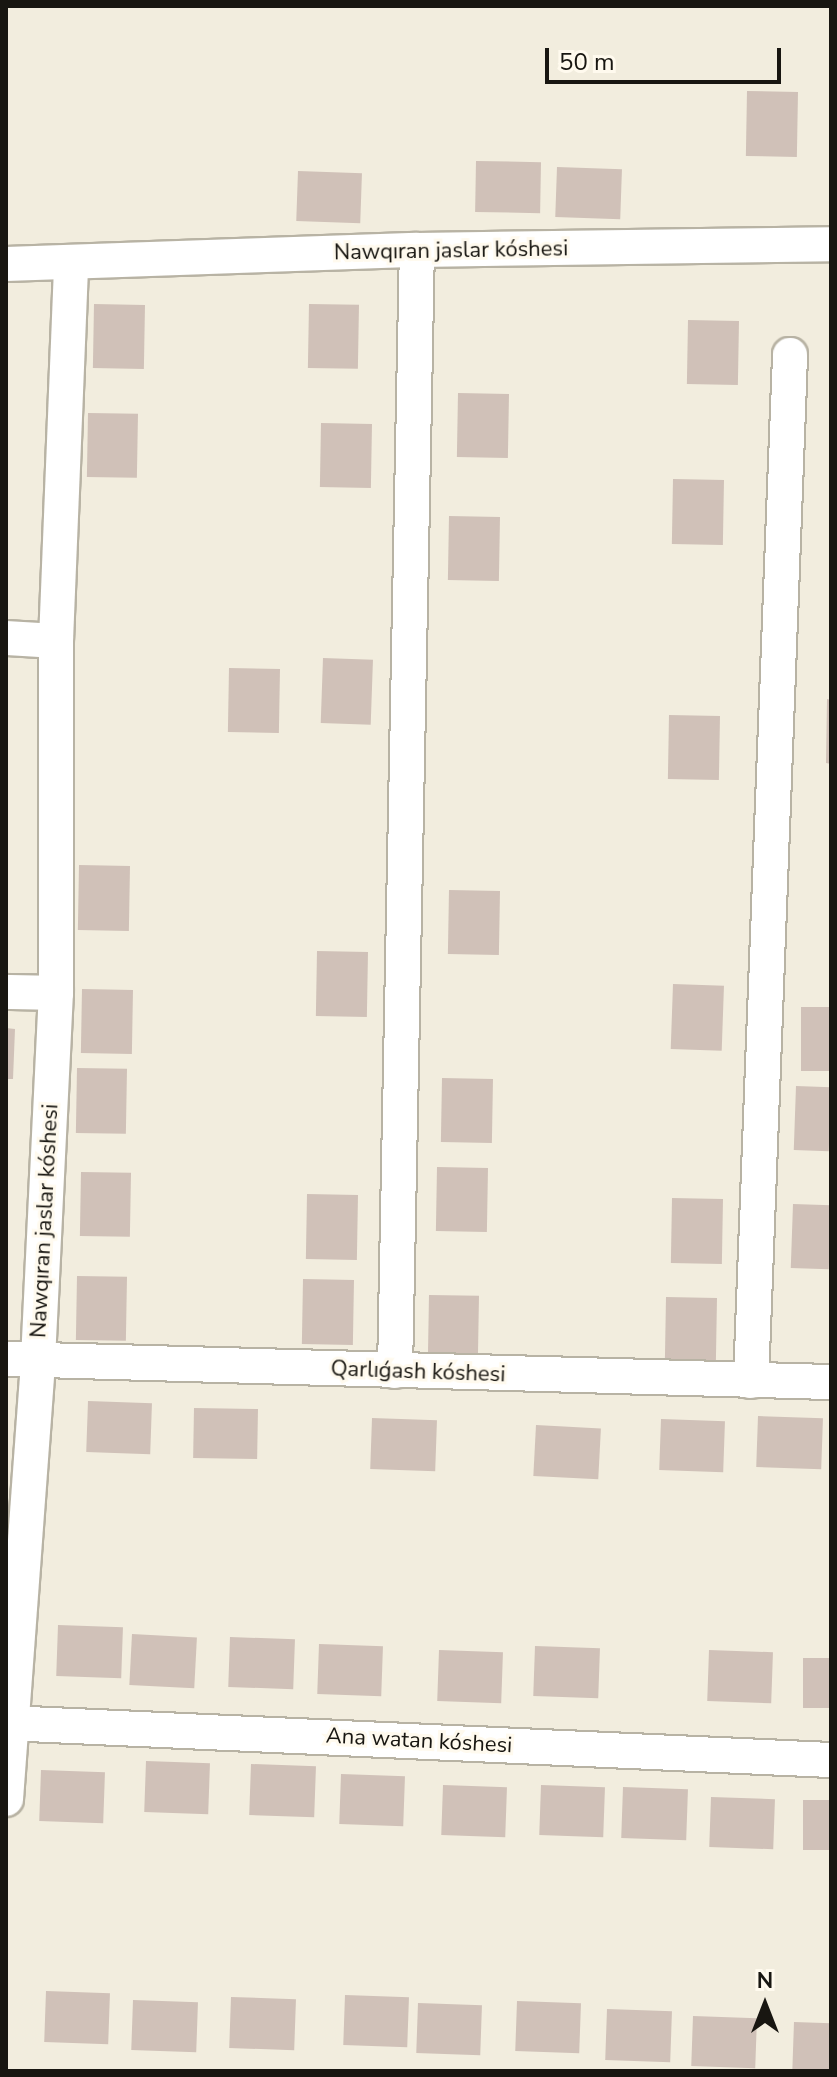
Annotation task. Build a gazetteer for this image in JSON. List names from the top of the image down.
{
  "streets": {
    "street": ["Nawqıran jaslar kóshesi", "Qarlıǵash kóshesi", "Ana watan kóshesi"]
  },
  "crossings": [
    ["Nawqıran jaslar kóshesi", "Qarlıǵash kóshesi"],
    ["Nawqıran jaslar kóshesi", "Ana watan kóshesi"]
  ],
  "scale_bar": "50 m",
  "north": "top"
}
